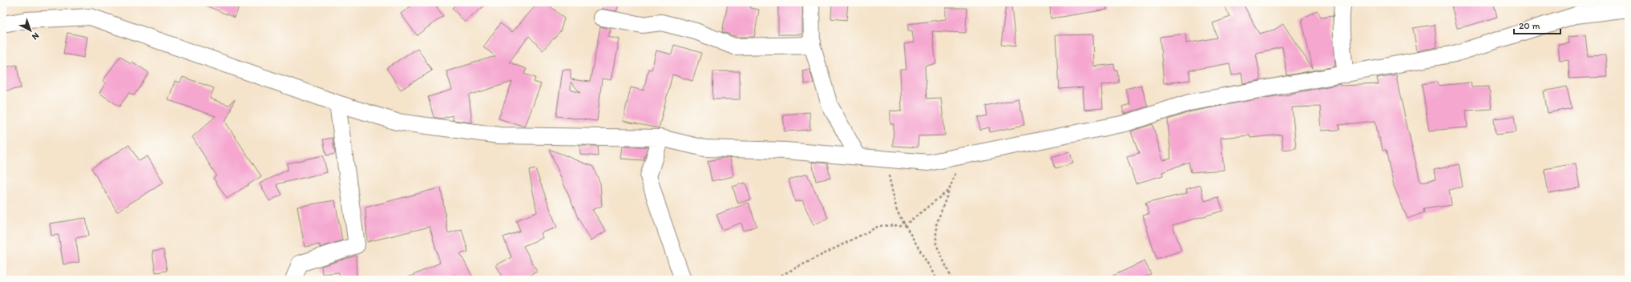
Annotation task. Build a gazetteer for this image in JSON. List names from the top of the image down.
{
  "scale_bar": "20 m",
  "north": "bottom right"
}
